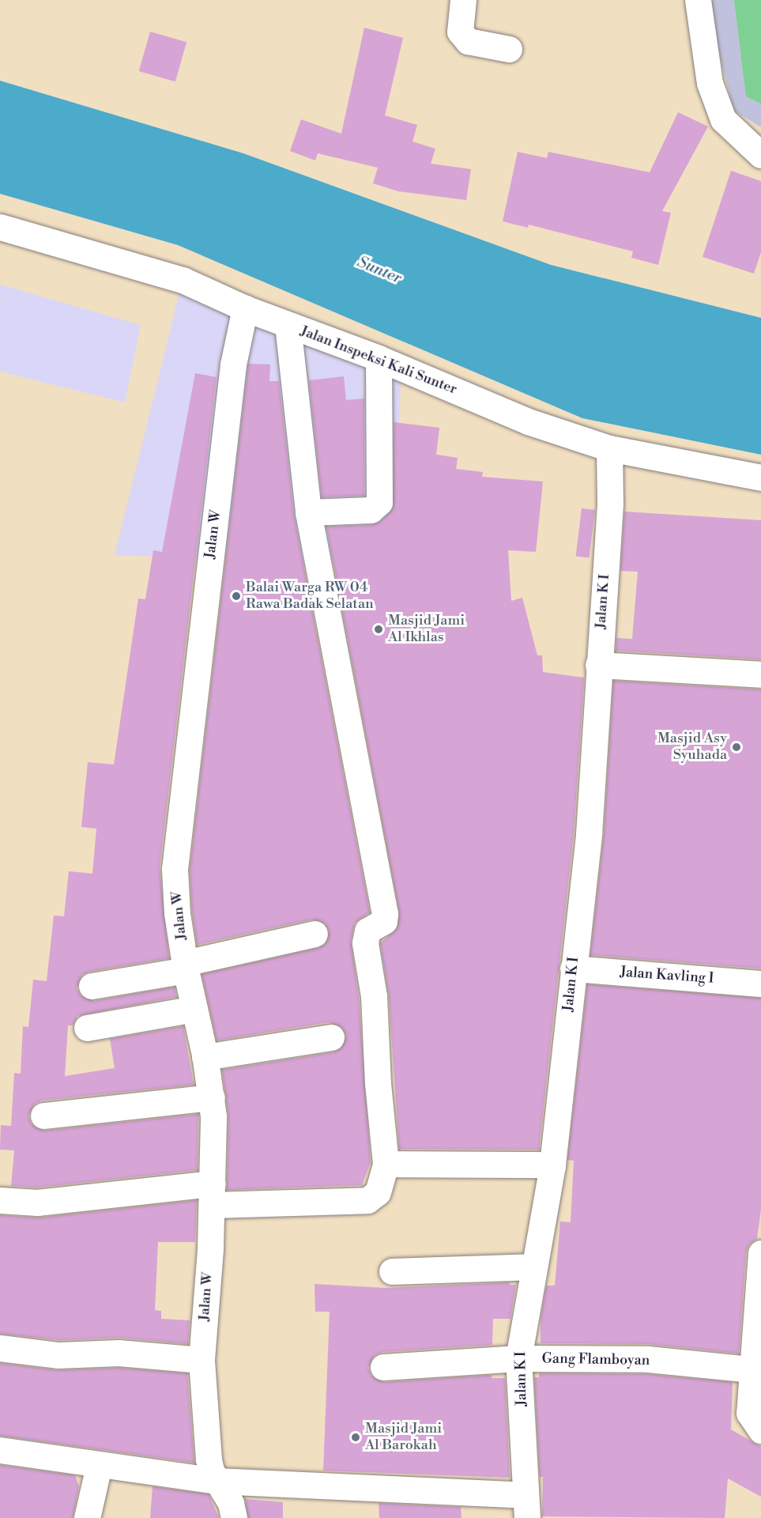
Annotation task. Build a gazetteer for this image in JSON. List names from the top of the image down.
{
  "streets": {
    "street": [
      "Jalan Inspeksi Kali Sunter",
      "Jalan W",
      "Jalan K I",
      "Jalan Kavling I",
      "Gang Flamboyan"
    ]
  },
  "crossings": [
    ["Jalan Inspeksi Kali Sunter", "Jalan W"],
    ["Jalan Inspeksi Kali Sunter", "Jalan K I"],
    ["Jalan K I", "Jalan Kavling I"],
    ["Jalan K I", "Gang Flamboyan"]
  ],
  "water": ["Sunter"],
  "places": [
    "Balai Warga RW 04 Rawa Badak Selatan",
    "Masjid Jami Al Ikhlas",
    "Masjid Asy Syuhada",
    "Masjid Jami Al Barokah"
  ]
}
